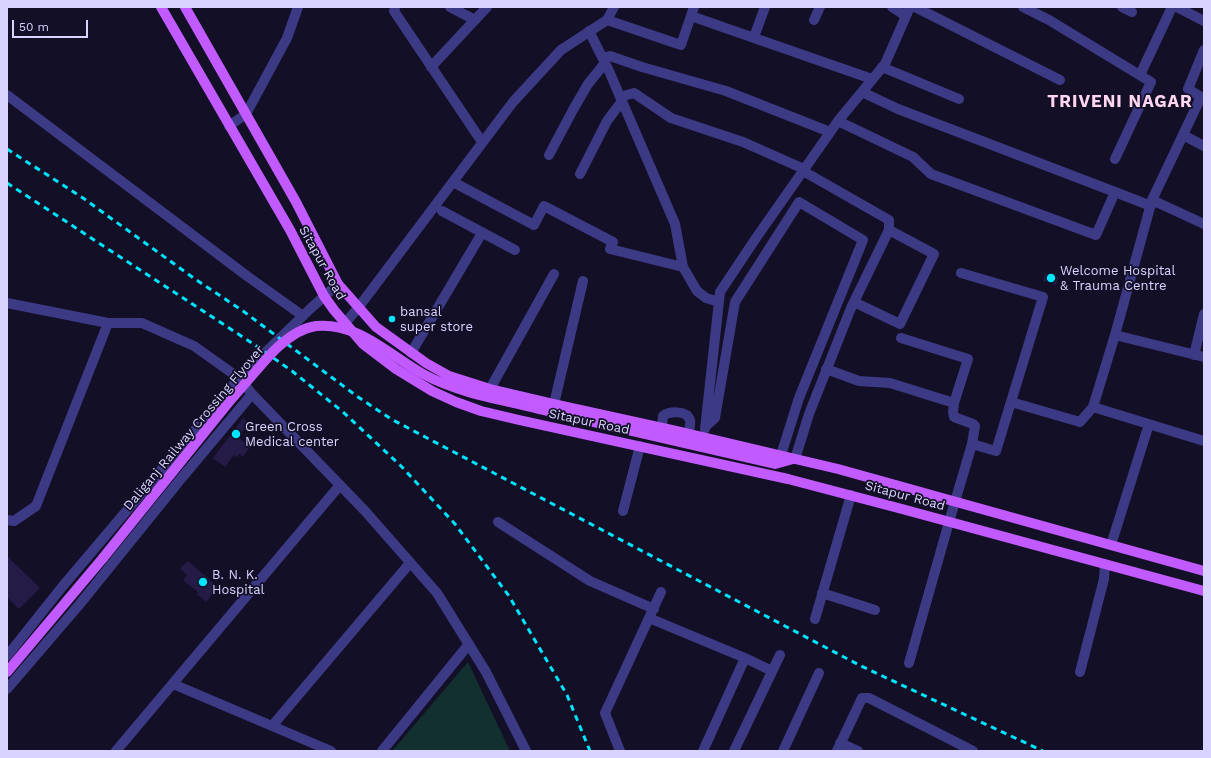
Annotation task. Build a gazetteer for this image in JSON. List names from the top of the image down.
{
  "streets": {
    "main road": ["Sitapur Road", "Daliganj Railway Crossing Flyover"]
  },
  "crossings": [
    ["Sitapur Road", "Daliganj Railway Crossing Flyover"]
  ],
  "districts": ["TRIVENI NAGAR"],
  "places": [
    "Welcome Hospital & Trauma Centre",
    "bansal super store",
    "Green Cross Medical center",
    "B. N. K. Hospital"
  ],
  "scale_bar": "50 m"
}
